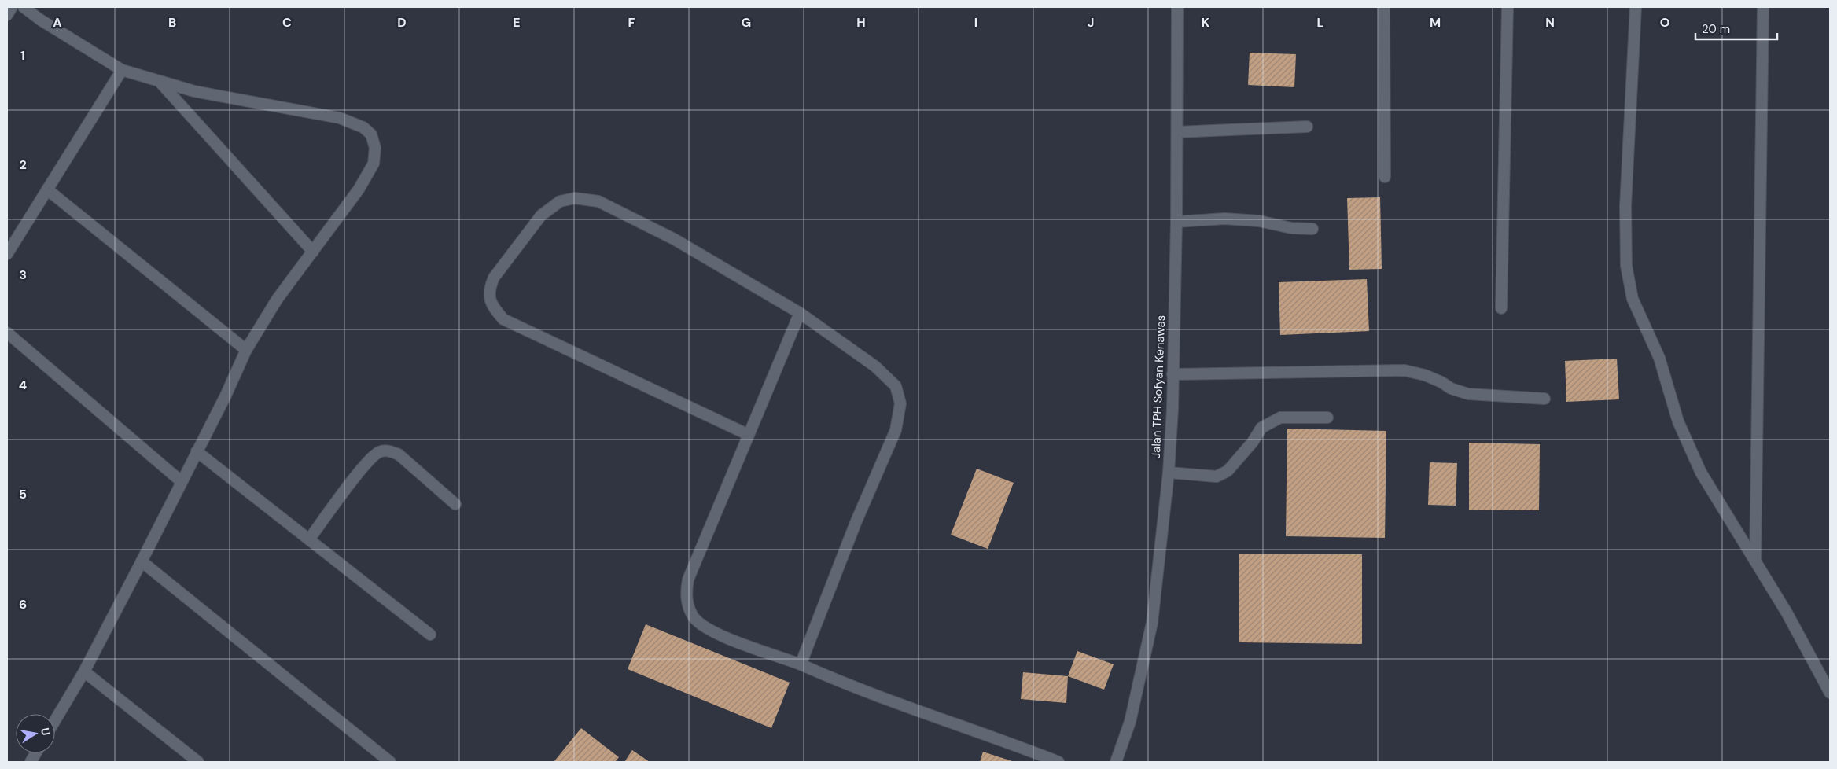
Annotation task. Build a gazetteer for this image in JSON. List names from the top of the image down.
{
  "streets": {
    "street": ["Jalan TPH Sofyan Kenawas"]
  },
  "scale_bar": "20 m",
  "north": "right",
  "grid": {
    "columns": [
      "A",
      "B",
      "C",
      "D",
      "E",
      "F",
      "G",
      "H",
      "I",
      "J",
      "K",
      "L",
      "M",
      "N",
      "O"
    ],
    "rows": [
      "1",
      "2",
      "3",
      "4",
      "5",
      "6"
    ]
  }
}
